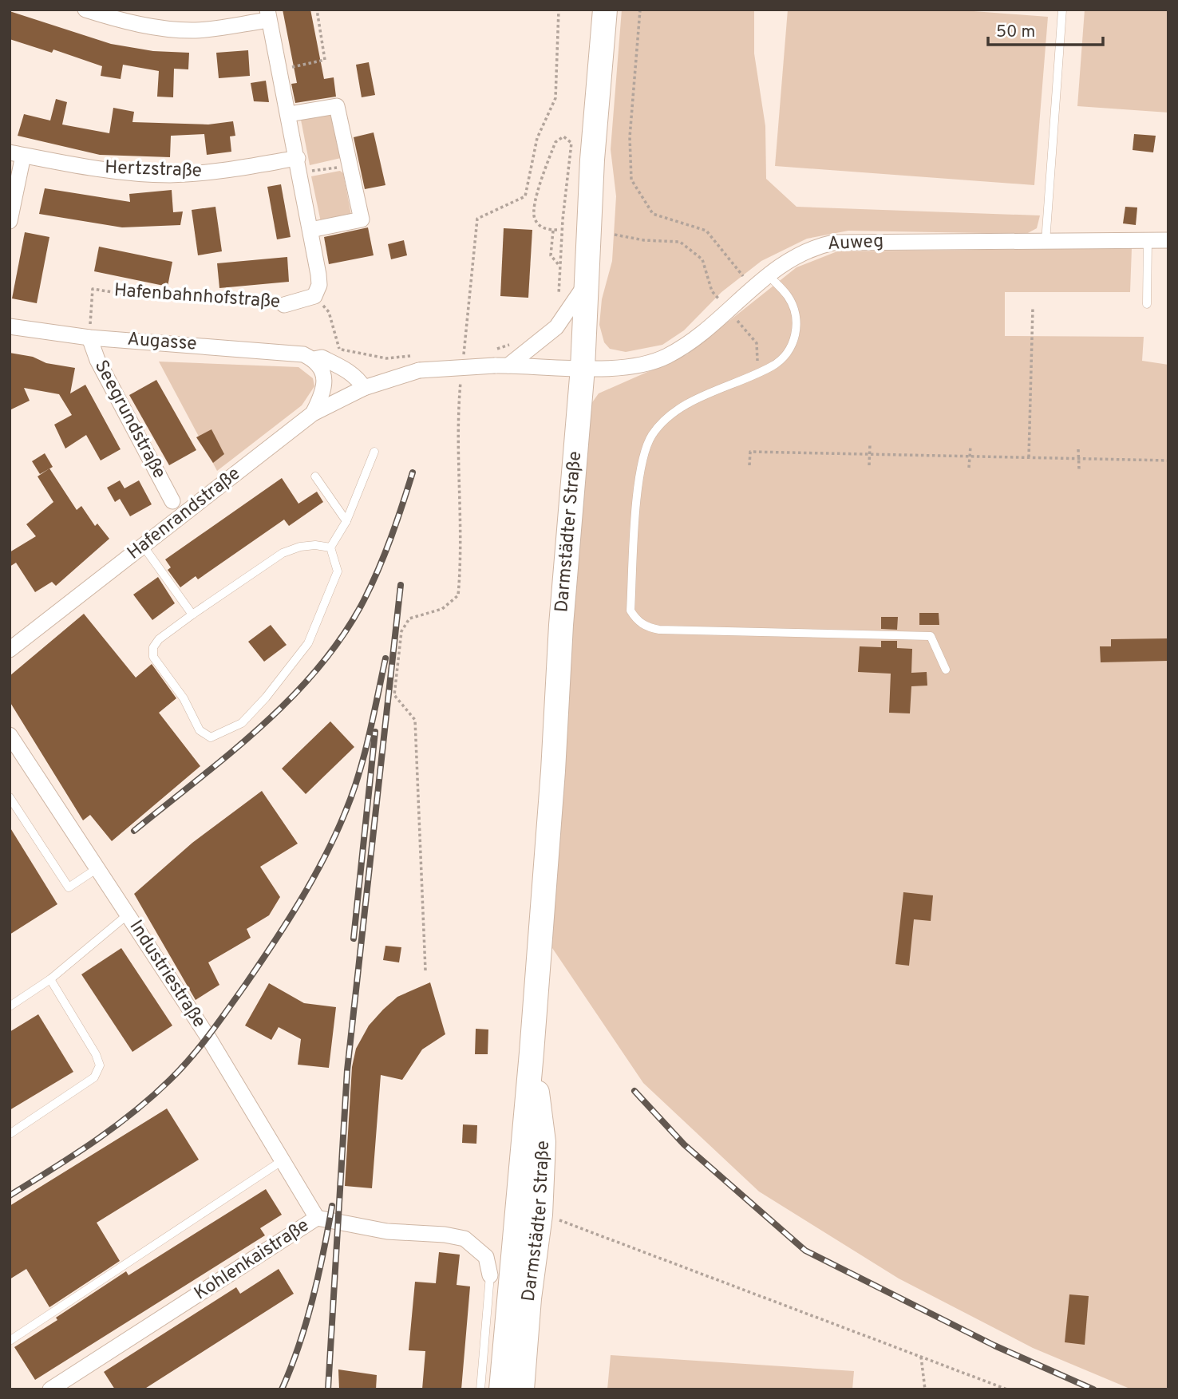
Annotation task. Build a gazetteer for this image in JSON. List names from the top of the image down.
{
  "streets": {
    "main road": ["Darmstädter Straße"],
    "street": [
      "Hertzstraße",
      "Auweg",
      "Hafenbahnhofstraße",
      "Augasse",
      "Seegrundstraße",
      "Hafenrandstraße",
      "Industriestraße",
      "Kohlenkaistraße"
    ]
  },
  "crossings": [
    ["Hertzstraße", "Hafenbahnhofstraße"],
    ["Auweg", "Darmstädter Straße"],
    ["Hafenbahnhofstraße", "Augasse"],
    ["Hafenbahnhofstraße", "Seegrundstraße"],
    ["Augasse", "Seegrundstraße"],
    ["Augasse", "Hafenrandstraße"],
    ["Industriestraße", "Kohlenkaistraße"]
  ],
  "scale_bar": "50 m"
}
